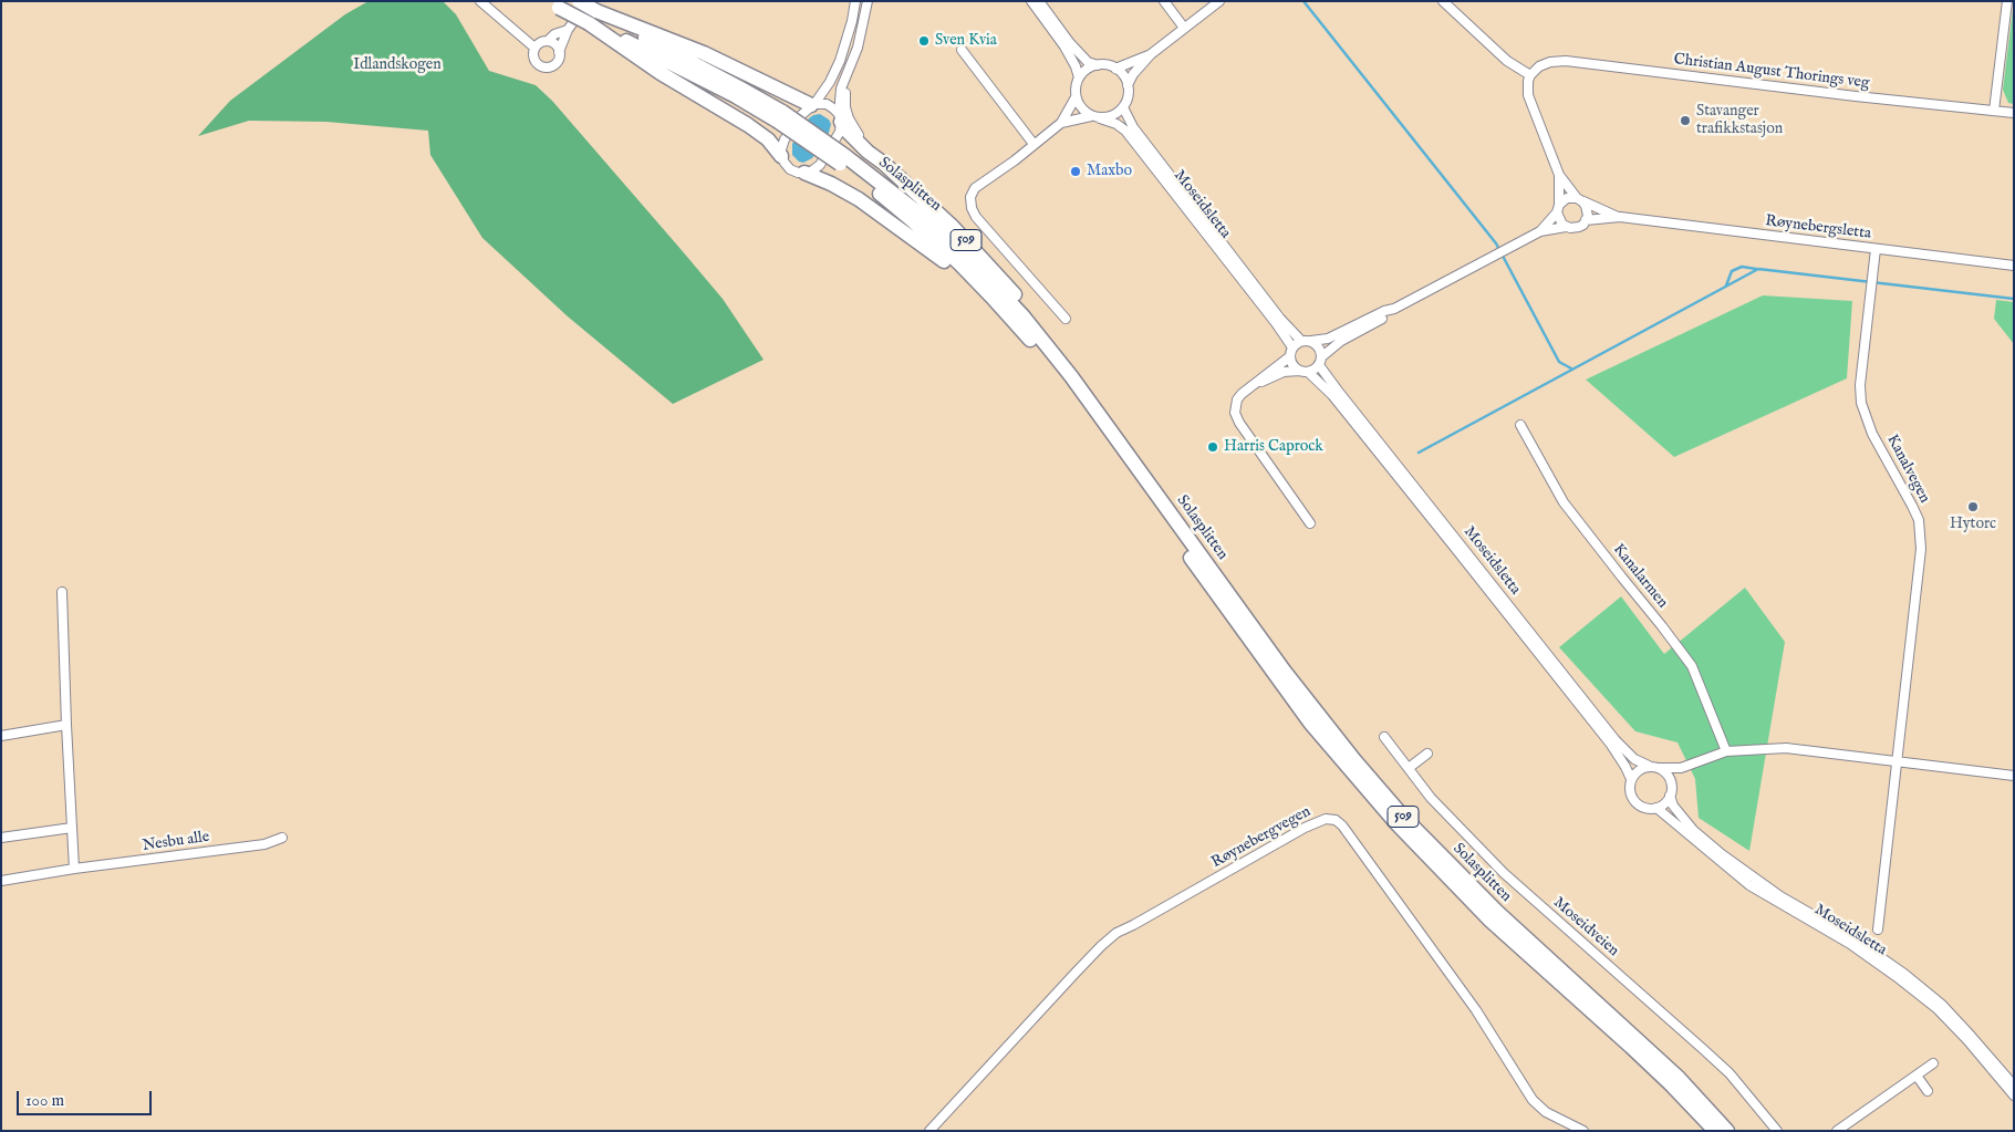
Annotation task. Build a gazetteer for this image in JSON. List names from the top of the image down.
{
  "streets": {
    "highway": ["Solasplitten", "509"],
    "street": [
      "Christian August Thorings veg",
      "Moseidsletta",
      "Røynebergsletta",
      "Kanalvegen",
      "Kanalarmen",
      "Røynebergvegen",
      "Nesbu alle",
      "Moseidveien"
    ]
  },
  "crossings": [
    ["Solasplitten", "509"],
    ["Røynebergsletta", "Kanalvegen"]
  ],
  "parks": ["Idlandskogen"],
  "places": [
    "Sven Kvia",
    "Stavanger trafikkstasjon",
    "Maxbo",
    "Harris Caprock",
    "Hytorc"
  ],
  "scale_bar": "100 m"
}
